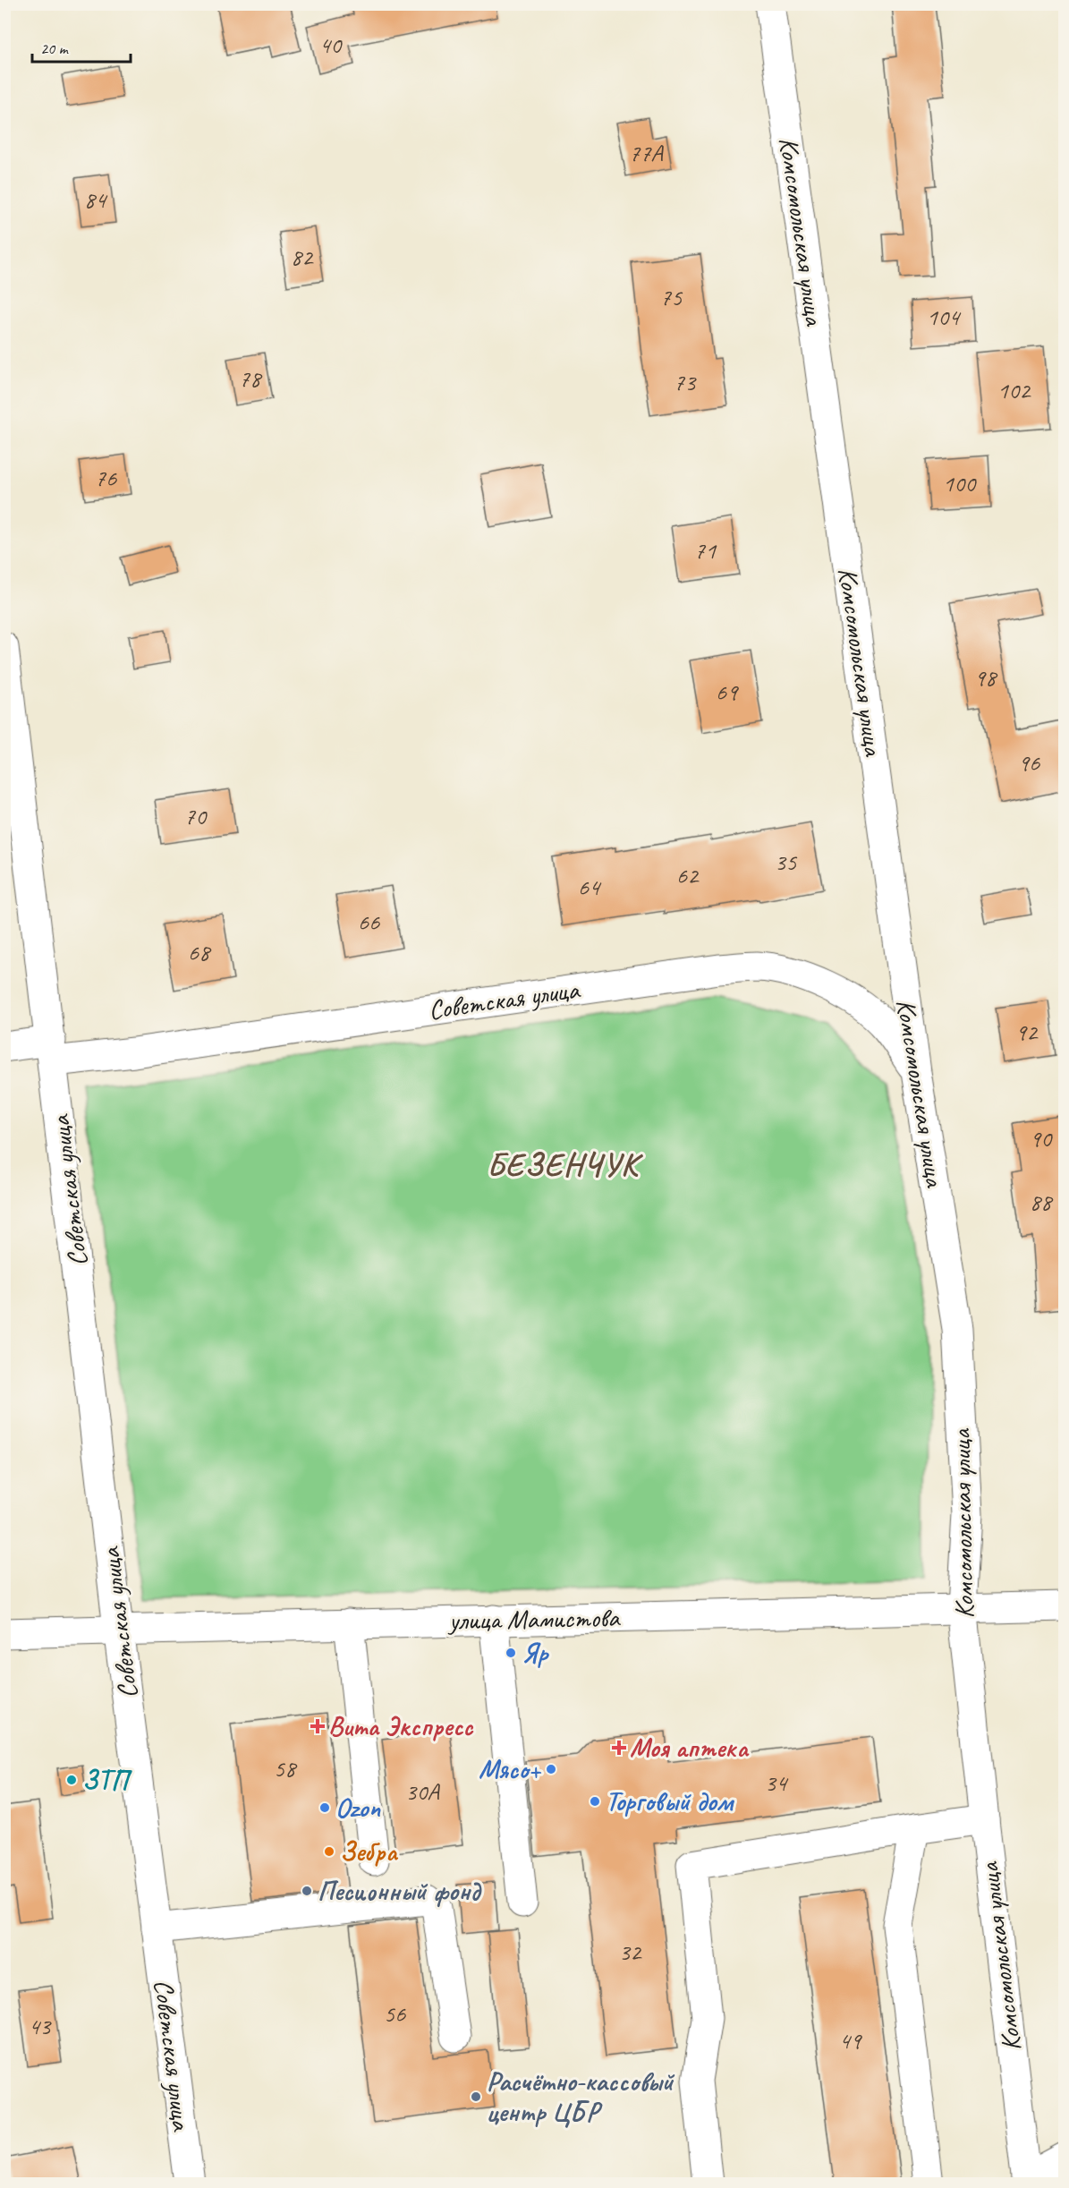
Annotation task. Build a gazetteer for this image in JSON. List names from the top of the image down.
{
  "streets": {
    "street": ["Комсомольская улица", "Советская улица", "улица Мамистова"]
  },
  "crossings": [
    ["Комсомольская улица", "Советская улица"],
    ["Комсомольская улица", "улица Мамистова"],
    ["Советская улица", "улица Мамистова"]
  ],
  "districts": ["БЕЗЕНЧУК"],
  "places": {
    "other": [
      "Яр",
      "Мясо+",
      "ЗТП",
      "Торговый дом",
      "Ozon",
      "Зебра",
      "Песионный фонд",
      "Расчётно-кассовый центр ЦБР"
    ],
    "health": ["Вита Экспресс", "Моя аптека"]
  },
  "house_numbers": [
    "40",
    "77А",
    "84",
    "82",
    "75",
    "104",
    "78",
    "73",
    "102",
    "76",
    "100",
    "71",
    "98",
    "69",
    "96",
    "70",
    "35",
    "62",
    "64",
    "66",
    "68",
    "92",
    "90",
    "88",
    "58",
    "34",
    "30А",
    "32",
    "56",
    "43",
    "49"
  ],
  "scale_bar": "20 m"
}
